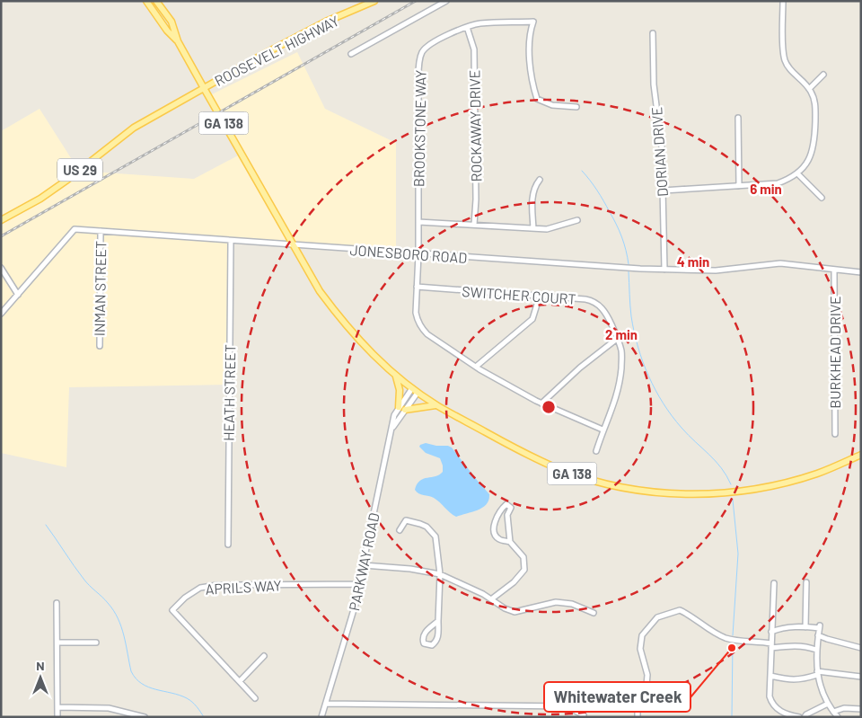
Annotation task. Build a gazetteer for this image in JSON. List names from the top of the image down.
{
  "streets": {
    "main road": ["ROOSEVELT HIGHWAY", "GA 138", "US 29"],
    "street": [
      "ROCKAWAY DRIVE",
      "BROOKSTONE WAY",
      "DORIAN DRIVE",
      "JONESBORO ROAD",
      "INMAN STREET",
      "SWITCHER COURT",
      "BURKHEAD DRIVE",
      "HEATH STREET",
      "PARKWAY ROAD",
      "APRILS WAY"
    ]
  },
  "crossings": [
    ["ROOSEVELT HIGHWAY", "GA 138"],
    ["ROOSEVELT HIGHWAY", "US 29"],
    ["GA 138", "US 29"],
    ["GA 138", "JONESBORO ROAD"],
    ["GA 138", "PARKWAY ROAD"],
    ["ROCKAWAY DRIVE", "BROOKSTONE WAY"],
    ["BROOKSTONE WAY", "JONESBORO ROAD"],
    ["BROOKSTONE WAY", "SWITCHER COURT"],
    ["DORIAN DRIVE", "JONESBORO ROAD"],
    ["JONESBORO ROAD", "INMAN STREET"],
    ["JONESBORO ROAD", "BURKHEAD DRIVE"],
    ["JONESBORO ROAD", "HEATH STREET"],
    ["PARKWAY ROAD", "APRILS WAY"]
  ],
  "places": ["Whitewater Creek"],
  "north": "top",
  "rings": ["6 min", "4 min", "2 min"]
}
